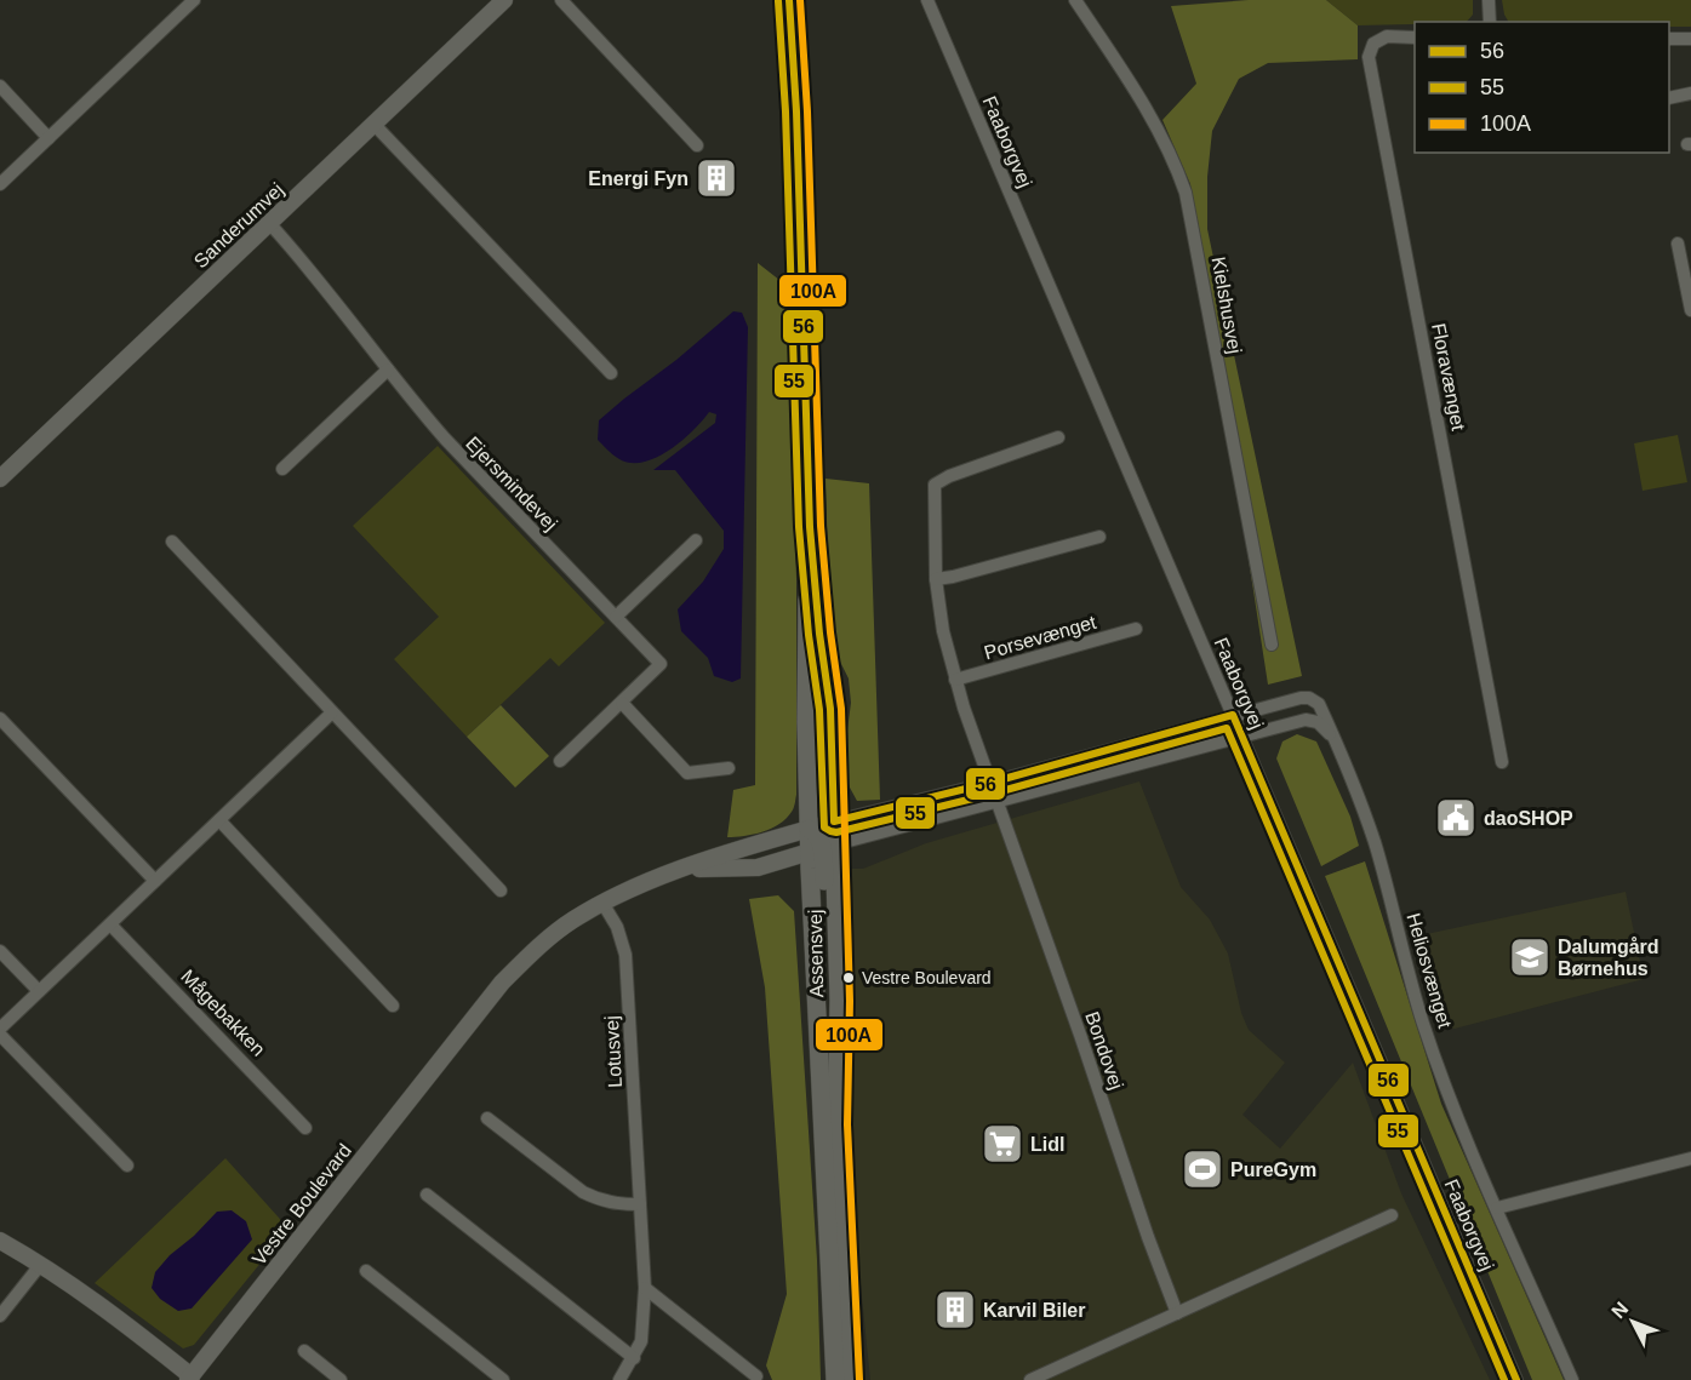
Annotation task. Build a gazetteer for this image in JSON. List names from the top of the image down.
{
  "streets": {
    "main road": ["Assensvej"],
    "street": [
      "Faaborgvej",
      "Sanderumvej",
      "Kielshusvej",
      "Floravænget",
      "Ejersmindevej",
      "Porsevænget",
      "Heliosvænget",
      "Mågebakken",
      "Bondovej",
      "Lotusvej",
      "Vestre Boulevard"
    ]
  },
  "crossings": [
    ["Faaborgvej", "Heliosvænget"],
    ["Faaborgvej", "Vestre Boulevard"],
    ["Sanderumvej", "Ejersmindevej"],
    ["Assensvej", "Vestre Boulevard"],
    ["Heliosvænget", "Vestre Boulevard"],
    ["Bondovej", "Vestre Boulevard"],
    ["Lotusvej", "Vestre Boulevard"]
  ],
  "places": {
    "building": ["Energi Fyn", "Karvil Biler"],
    "public building": ["daoSHOP"],
    "school or university": ["Dalumgård Børnehus"],
    "other": ["Vestre Boulevard"],
    "supermarket": ["Lidl"],
    "sports": ["PureGym"]
  },
  "lines": ["transit line 56", "transit line 100A", "transit line 55"],
  "legend": ["56", "55", "100A"],
  "north": "top left"
}
